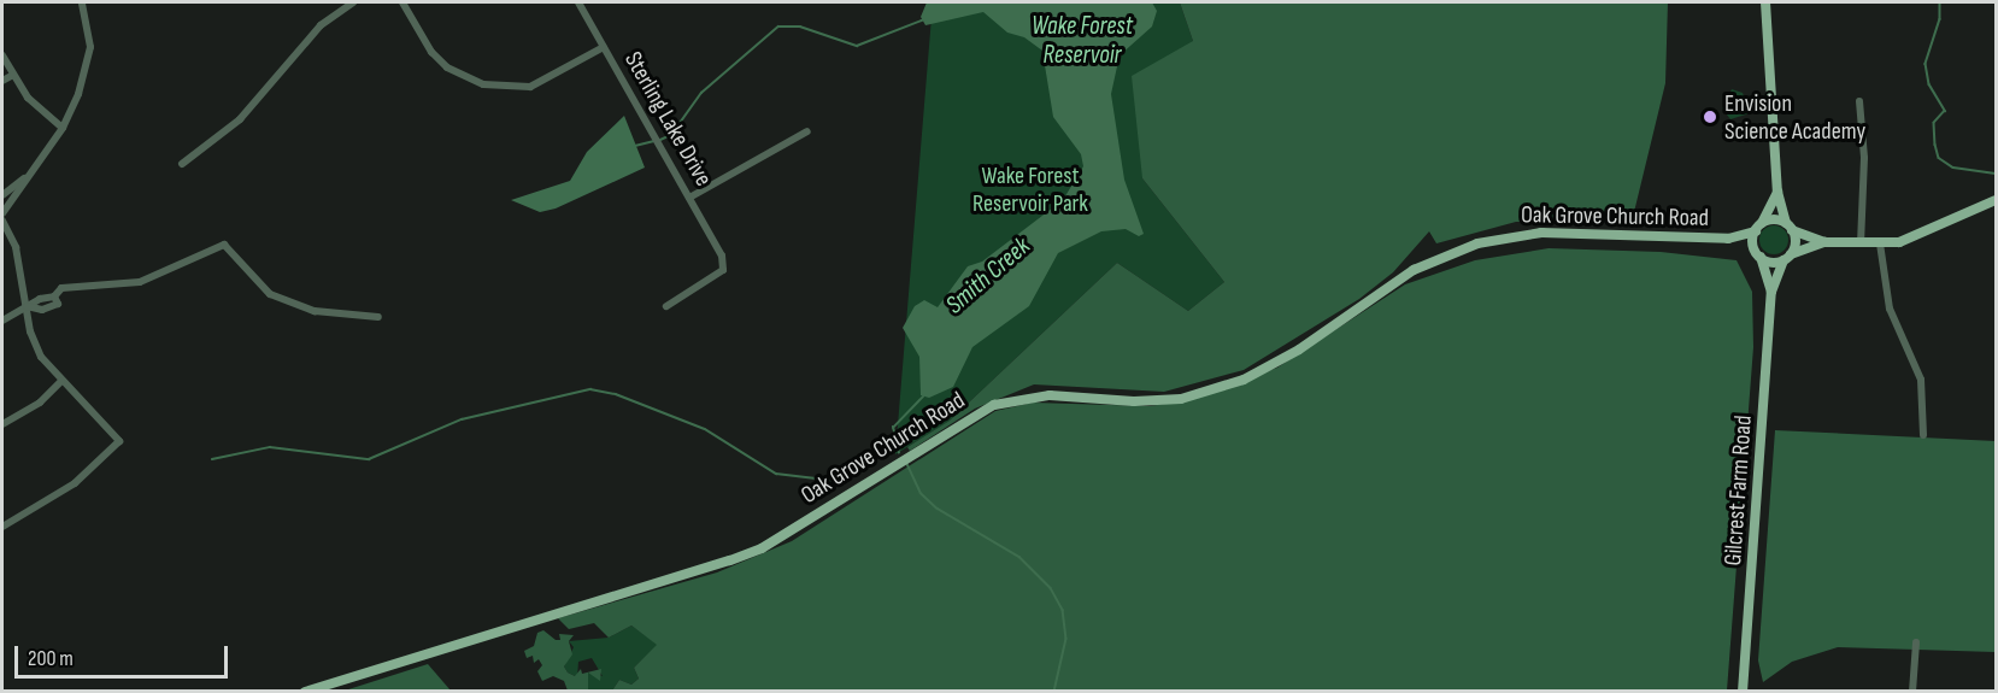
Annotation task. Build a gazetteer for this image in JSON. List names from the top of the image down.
{
  "streets": {
    "main road": ["Oak Grove Church Road", "Gilcrest Farm Road"],
    "street": ["Sterling Lake Drive"]
  },
  "crossings": [
    ["Oak Grove Church Road", "Gilcrest Farm Road"]
  ],
  "water": ["Wake Forest Reservoir", "Smith Creek"],
  "parks": ["Wake Forest Reservoir Park"],
  "places": ["Envision Science Academy"],
  "scale_bar": "200 m"
}
